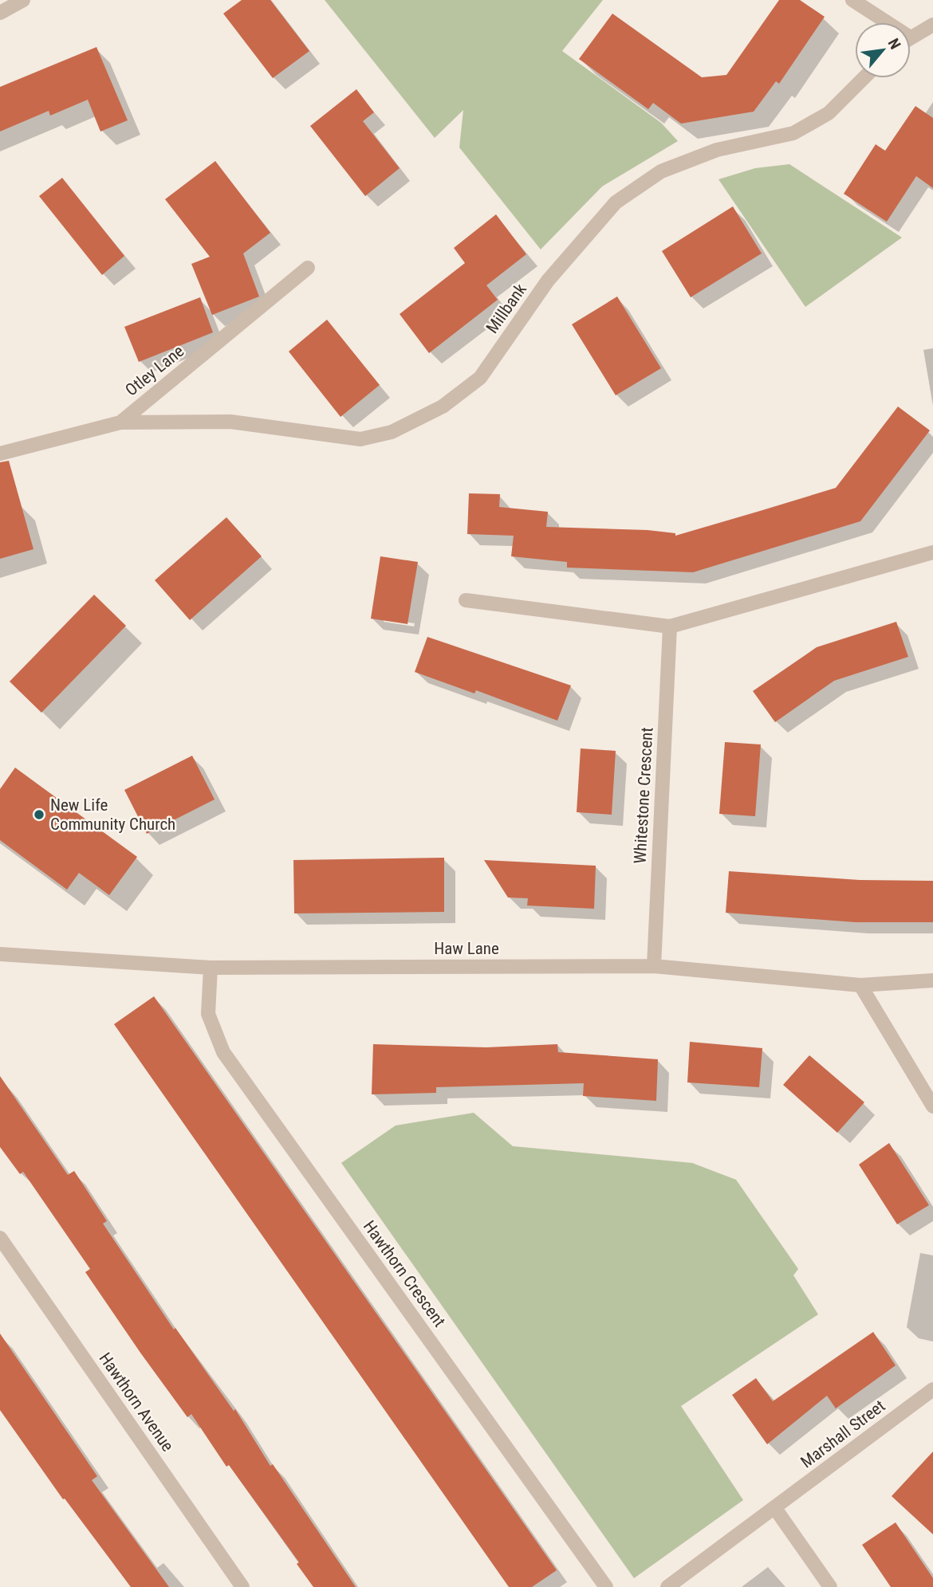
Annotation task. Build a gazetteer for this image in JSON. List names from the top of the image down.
{
  "streets": {
    "street": [
      "Millbank",
      "Otley Lane",
      "Whitestone Crescent",
      "Haw Lane",
      "Hawthorn Crescent",
      "Hawthorn Avenue",
      "Marshall Street"
    ]
  },
  "crossings": [
    ["Millbank", "Otley Lane"],
    ["Whitestone Crescent", "Haw Lane"],
    ["Haw Lane", "Hawthorn Crescent"]
  ],
  "places": ["New Life Community Church"],
  "north": "top right"
}
